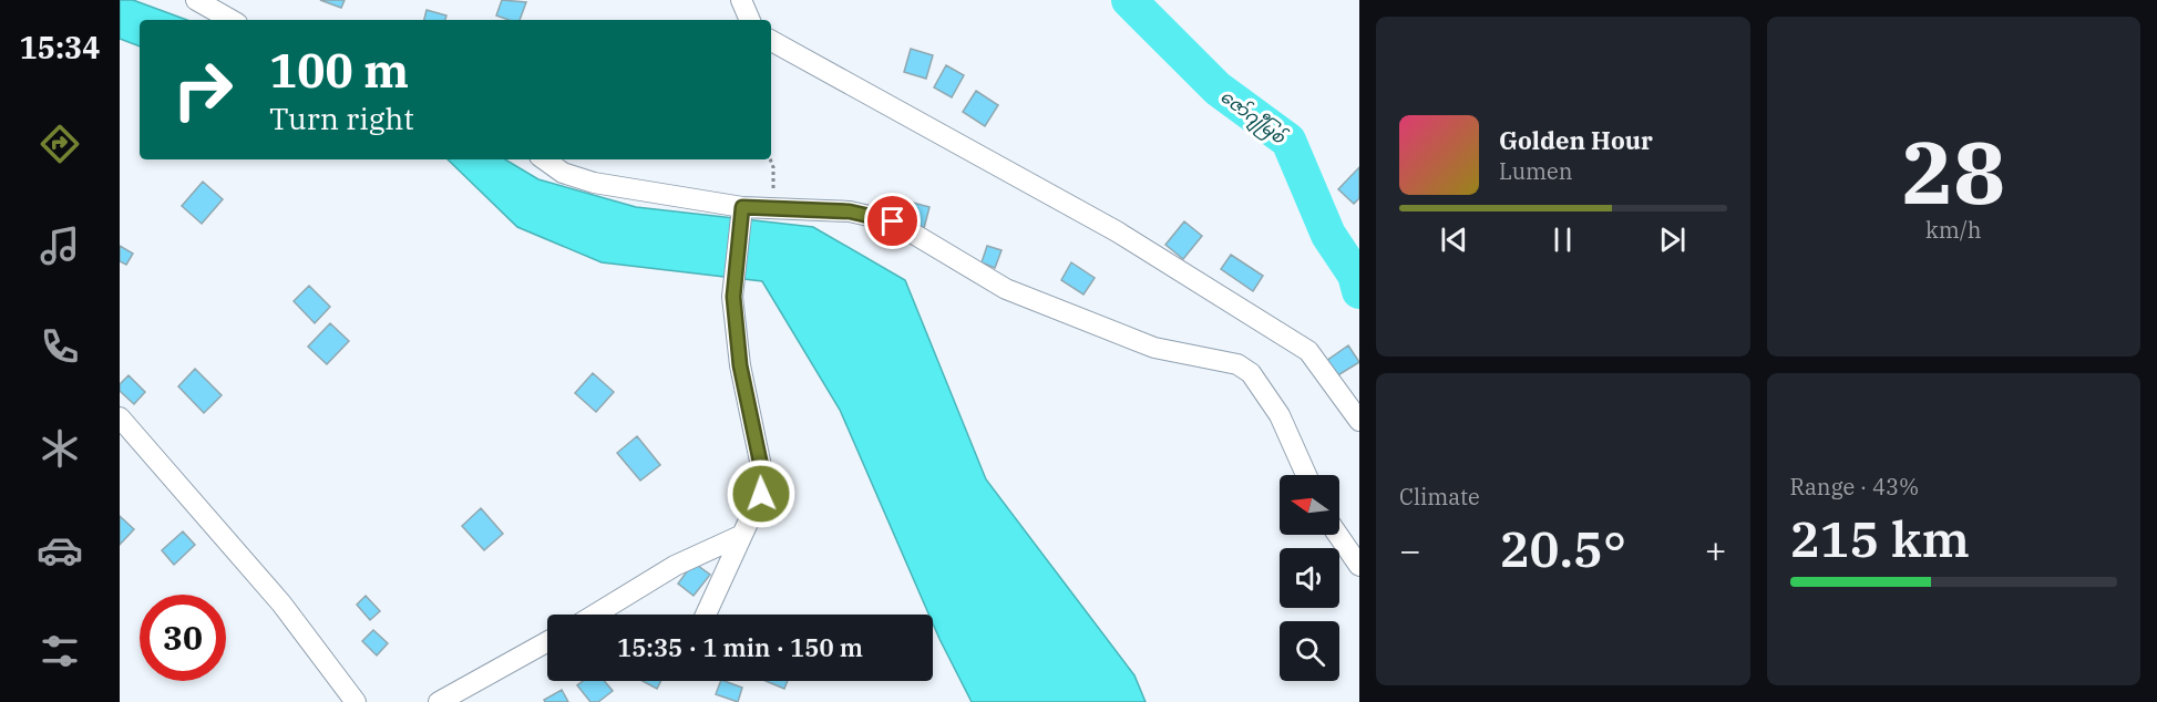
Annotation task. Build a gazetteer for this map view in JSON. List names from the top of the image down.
{
  "water": ["ဇော်ဂျီမြစ်"],
  "north": "left",
  "page": {
    "tabs": "15:34",
    "tile": [
      ["28", "km/h"],
      "Climate",
      ["Range · 43%", "215 km"]
    ],
    "turn": ["100 m", "Turn right"],
    "song": ["Golden Hour", "Lumen"],
    "heat": ["−", "20.5°", "+"],
    "limit": "30",
    "trip": "15:35 · 1 min · 150 m"
  }
}
